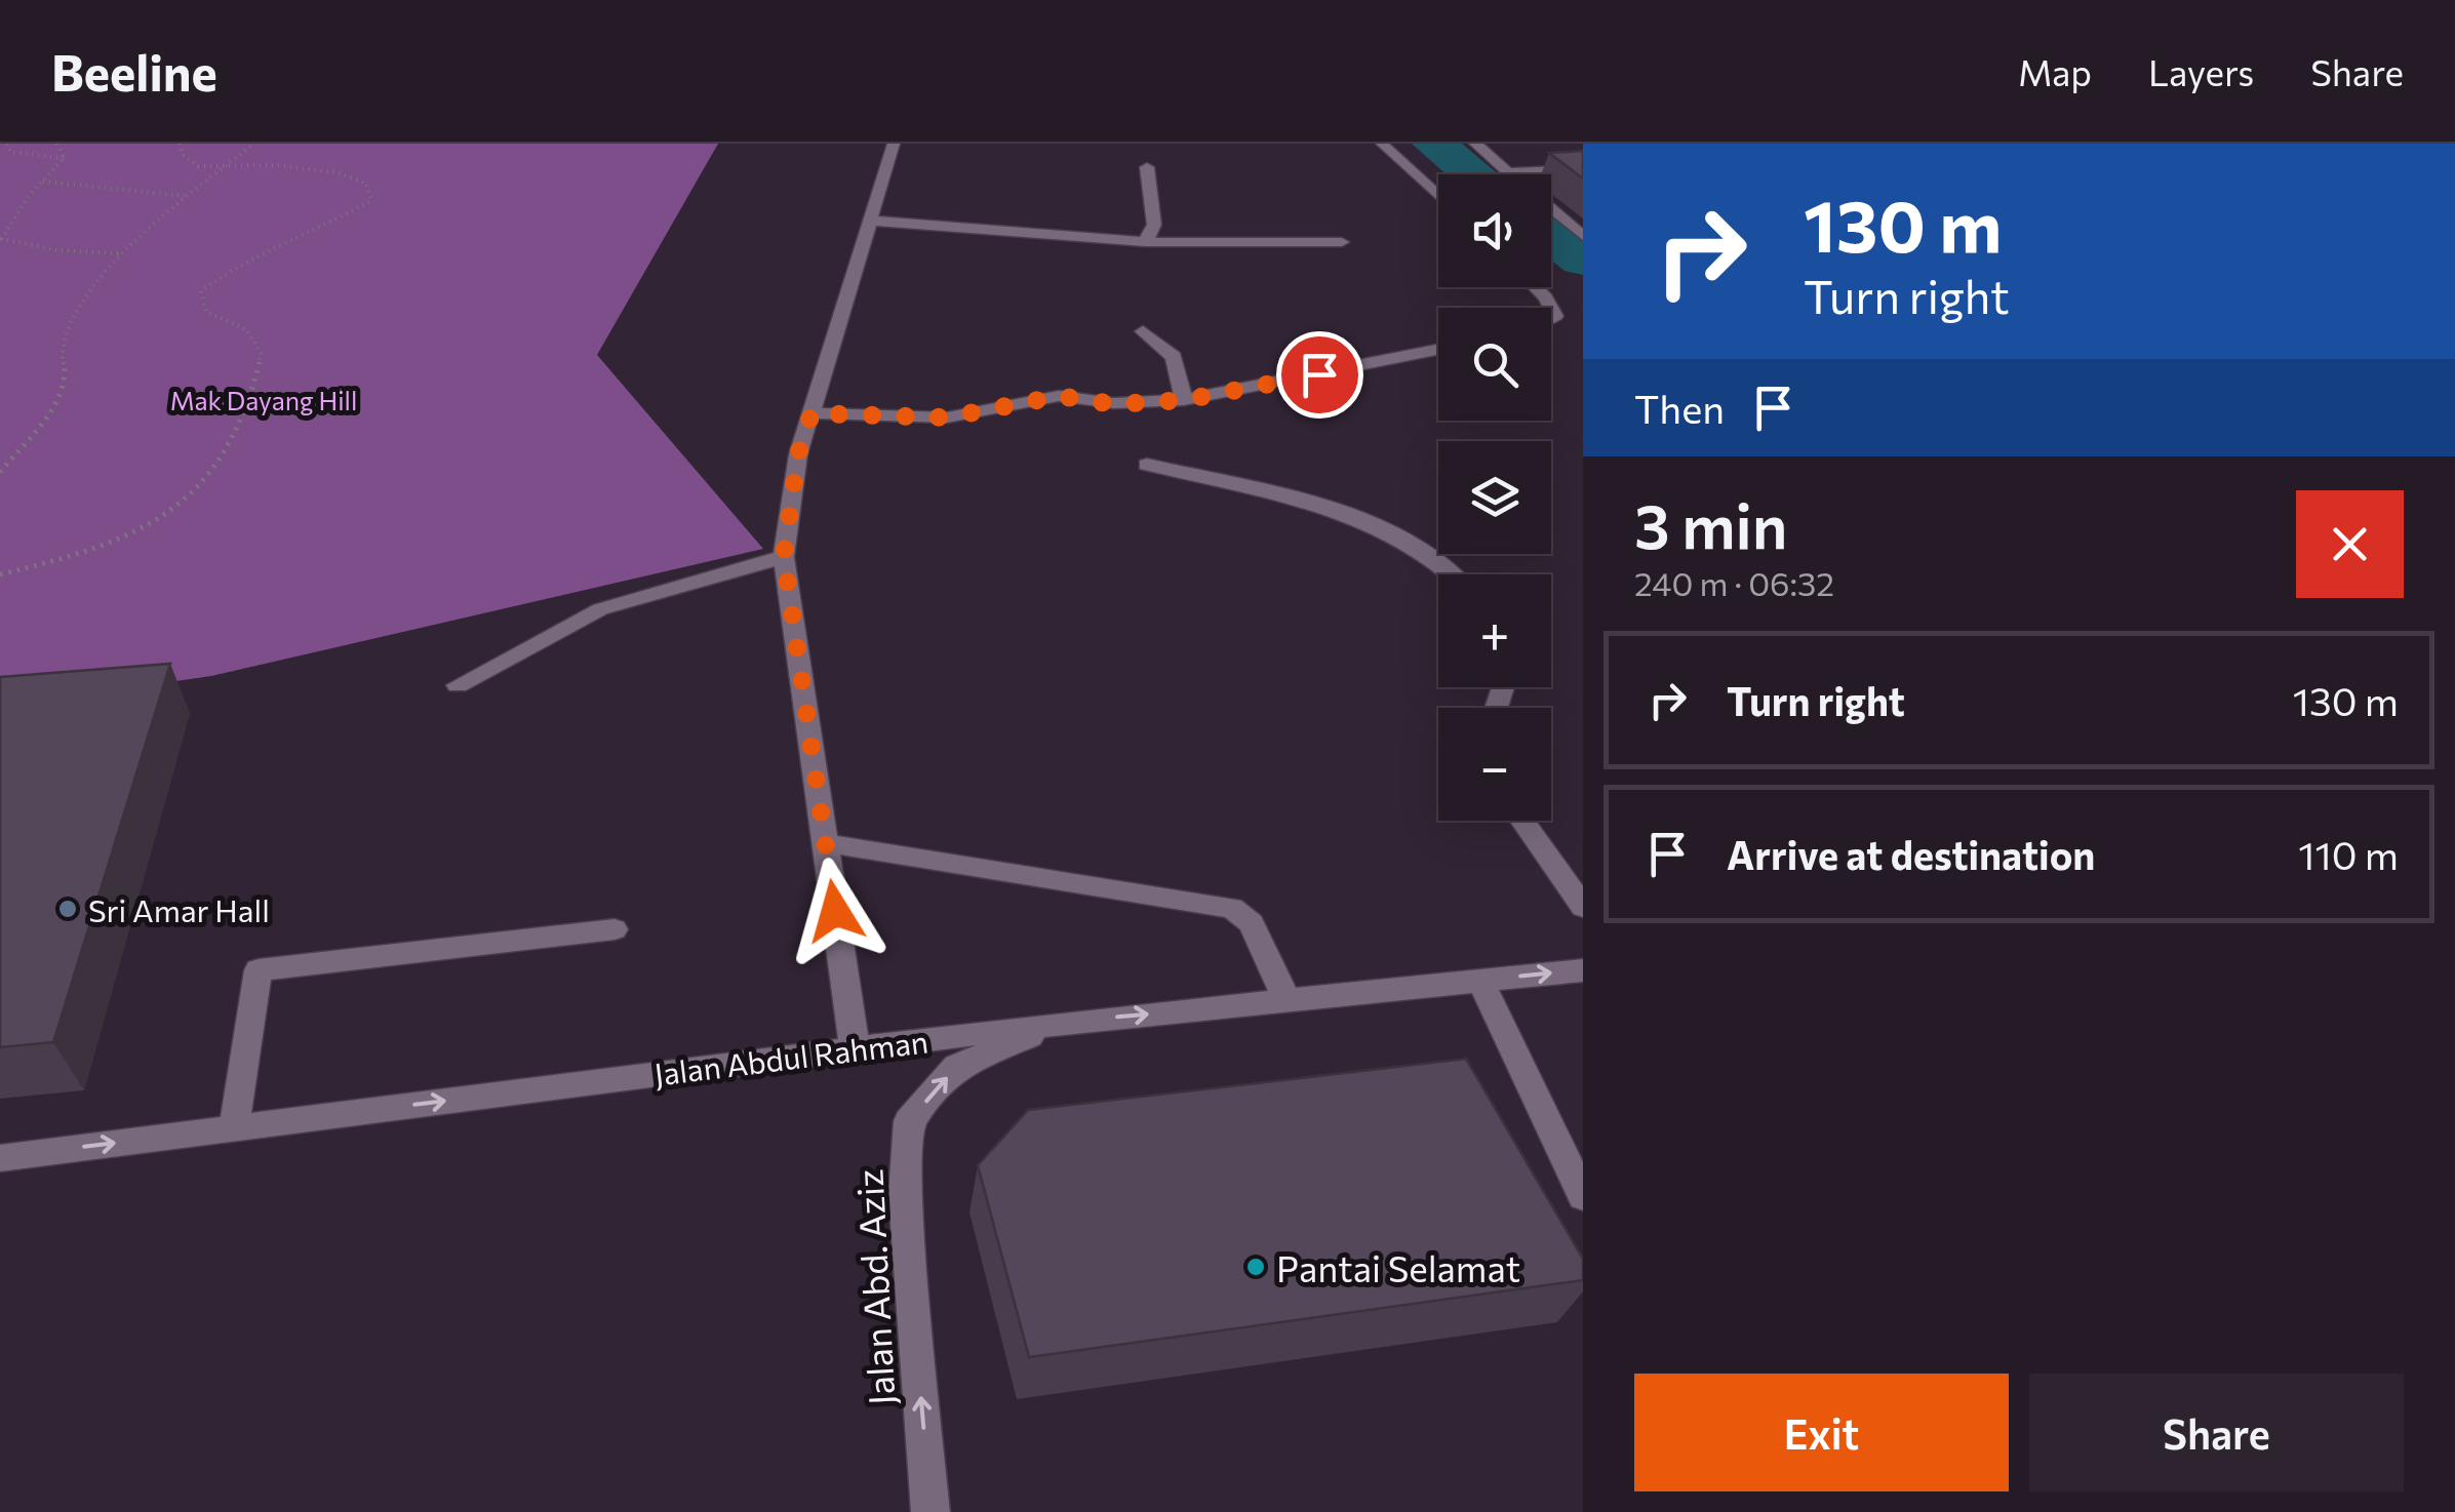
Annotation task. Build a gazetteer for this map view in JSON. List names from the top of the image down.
{
  "streets": {
    "street": ["Jalan Abdul Rahman", "Jalan Abd. Aziz"]
  },
  "crossings": [
    ["Jalan Abdul Rahman", "Jalan Abd. Aziz"]
  ],
  "one_way": ["Jalan Abdul Rahman"],
  "parks": ["Mak Dayang Hill"],
  "places": ["Sri Amar Hall", "Pantai Selamat"],
  "page": {
    "header": "Beeline",
    "nav": ["Map", "Layers", "Share"],
    "turn": ["130 m", "Turn right"],
    "map_buttons": ["+", "−"],
    "then": "Then",
    "heading": ["3 min", "240 m · 06:32"],
    "list": [
      {
        "name": "Turn right",
        "value": "130 m"
      },
      {
        "name": "Arrive at destination",
        "value": "110 m"
      }
    ],
    "buttons": ["Exit", "Share"]
  }
}
